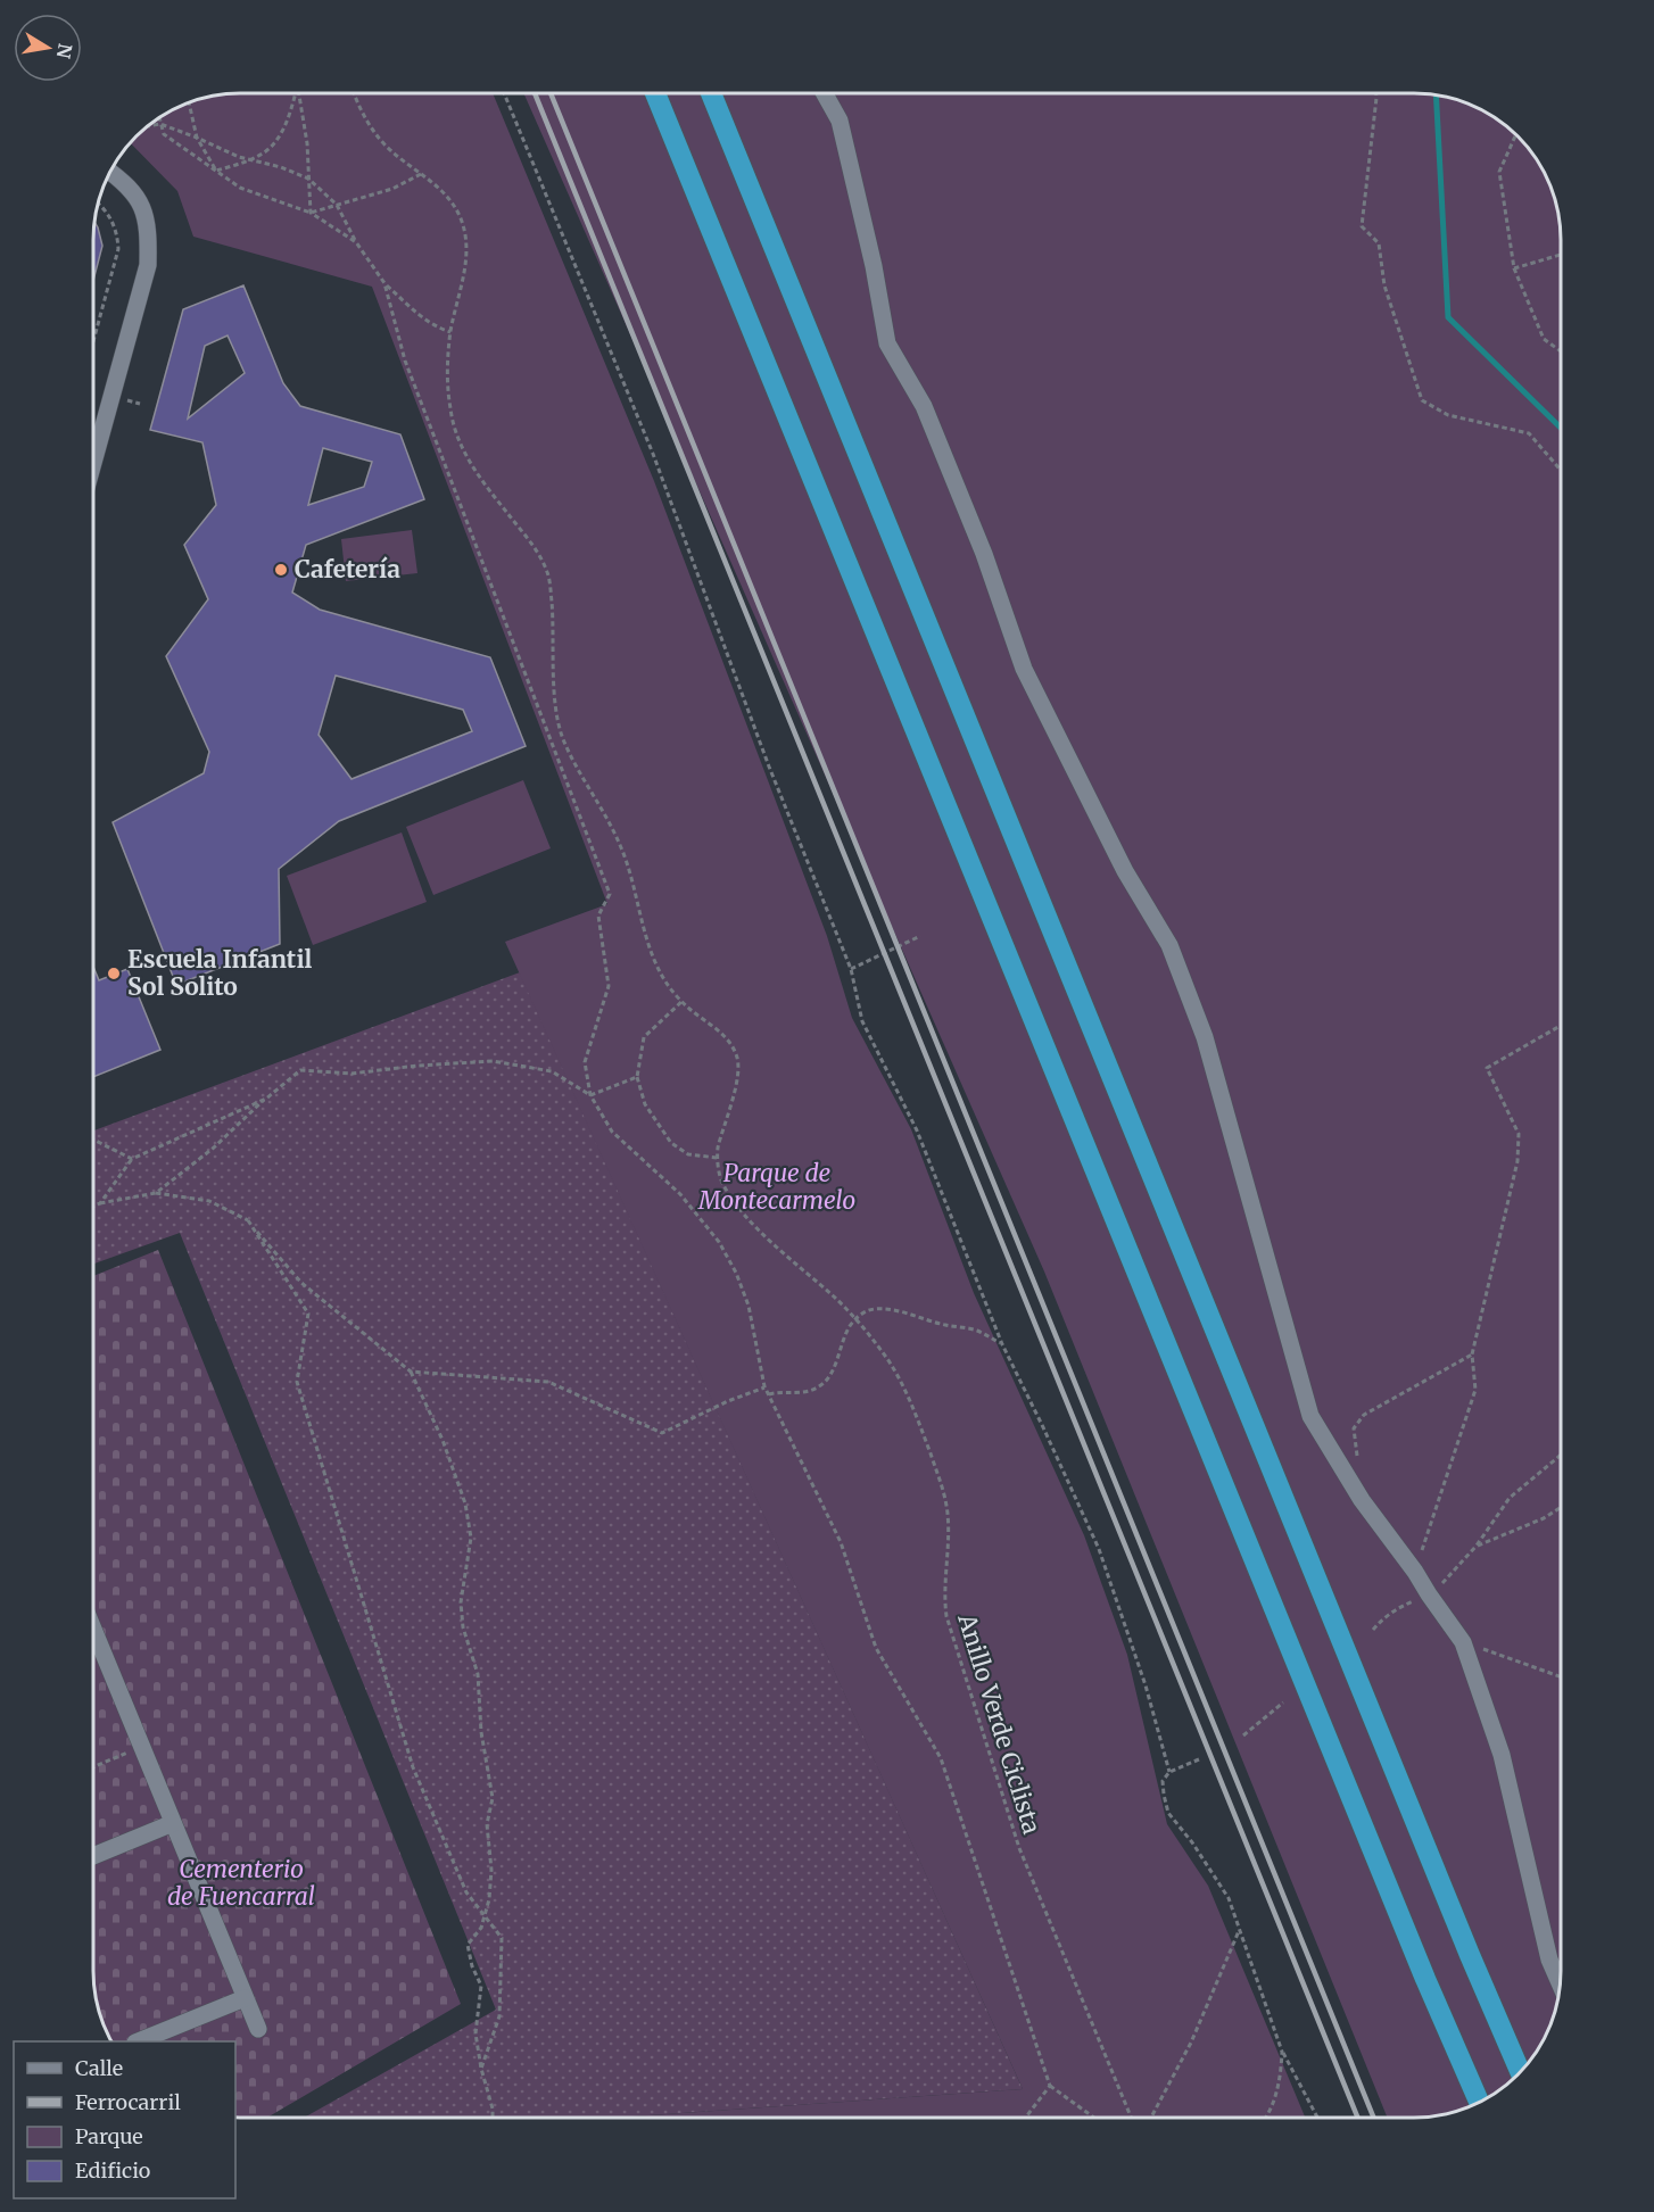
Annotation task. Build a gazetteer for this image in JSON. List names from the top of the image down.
{
  "streets": {
    "path": ["Anillo Verde Ciclista"]
  },
  "parks": ["Parque de Montecarmelo", "Cementerio de Fuencarral"],
  "places": ["Cafetería", "Escuela Infantil Sol Solito"],
  "legend": [
    "Calle",
    "Ferrocarril",
    "Parque",
    "Edificio"
  ],
  "north": "right"
}
